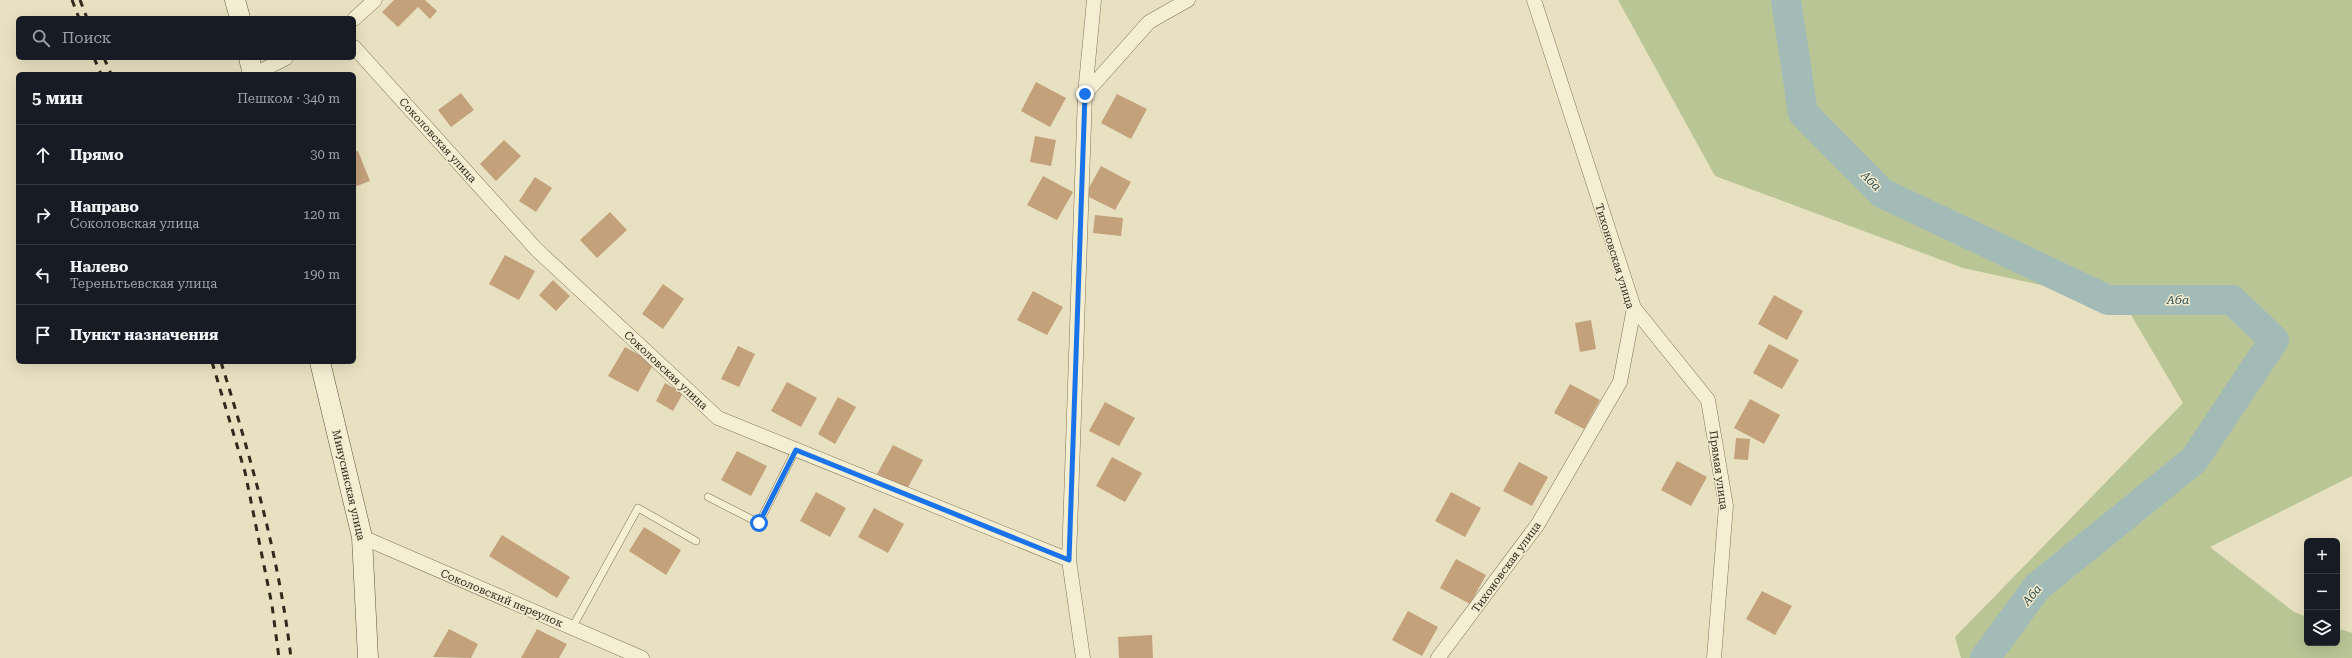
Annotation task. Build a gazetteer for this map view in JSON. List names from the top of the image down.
{
  "streets": {
    "main road": ["Минусинская улица"],
    "street": [
      "Соколовская улица",
      "Тихоновская улица",
      "Прямая улица",
      "Соколовский переулок"
    ]
  },
  "crossings": [
    ["Тихоновская улица", "Прямая улица"],
    ["Минусинская улица", "Соколовский переулок"]
  ],
  "water": ["Аба"],
  "page": {
    "search": "Поиск",
    "heading": ["5 мин", "Пешком · 340 m"],
    "list": [
      ["Прямо", "30 m"],
      ["Направо", "Соколовская улица", "120 m"],
      ["Налево", "Тереньтьевская улица", "190 m"],
      "Пункт назначения"
    ],
    "map_buttons": ["+", "−"]
  }
}
